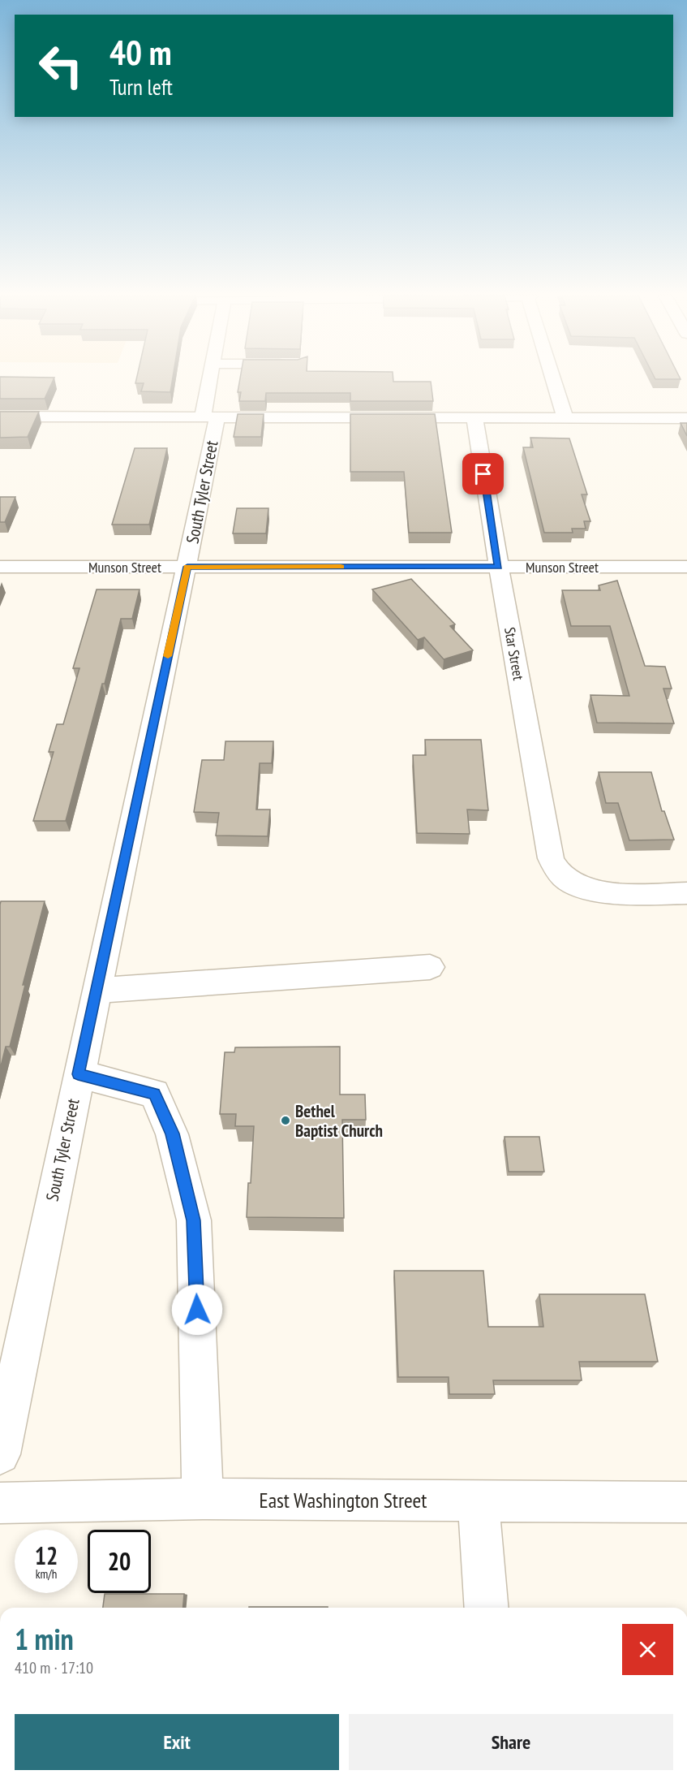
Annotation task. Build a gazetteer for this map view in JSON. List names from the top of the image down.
{
  "streets": {
    "street": [
      "South Tyler Street",
      "Munson Street",
      "Star Street",
      "East Washington Street"
    ]
  },
  "crossings": [
    ["South Tyler Street", "Munson Street"],
    ["Munson Street", "Star Street"]
  ],
  "places": ["Bethel Baptist Church"],
  "page": {
    "turn": ["40 m", "Turn left"],
    "speed": "12 km/h",
    "limit": "20",
    "heading": ["1 min", "410 m · 17:10"],
    "buttons": ["Exit", "Share"]
  }
}
